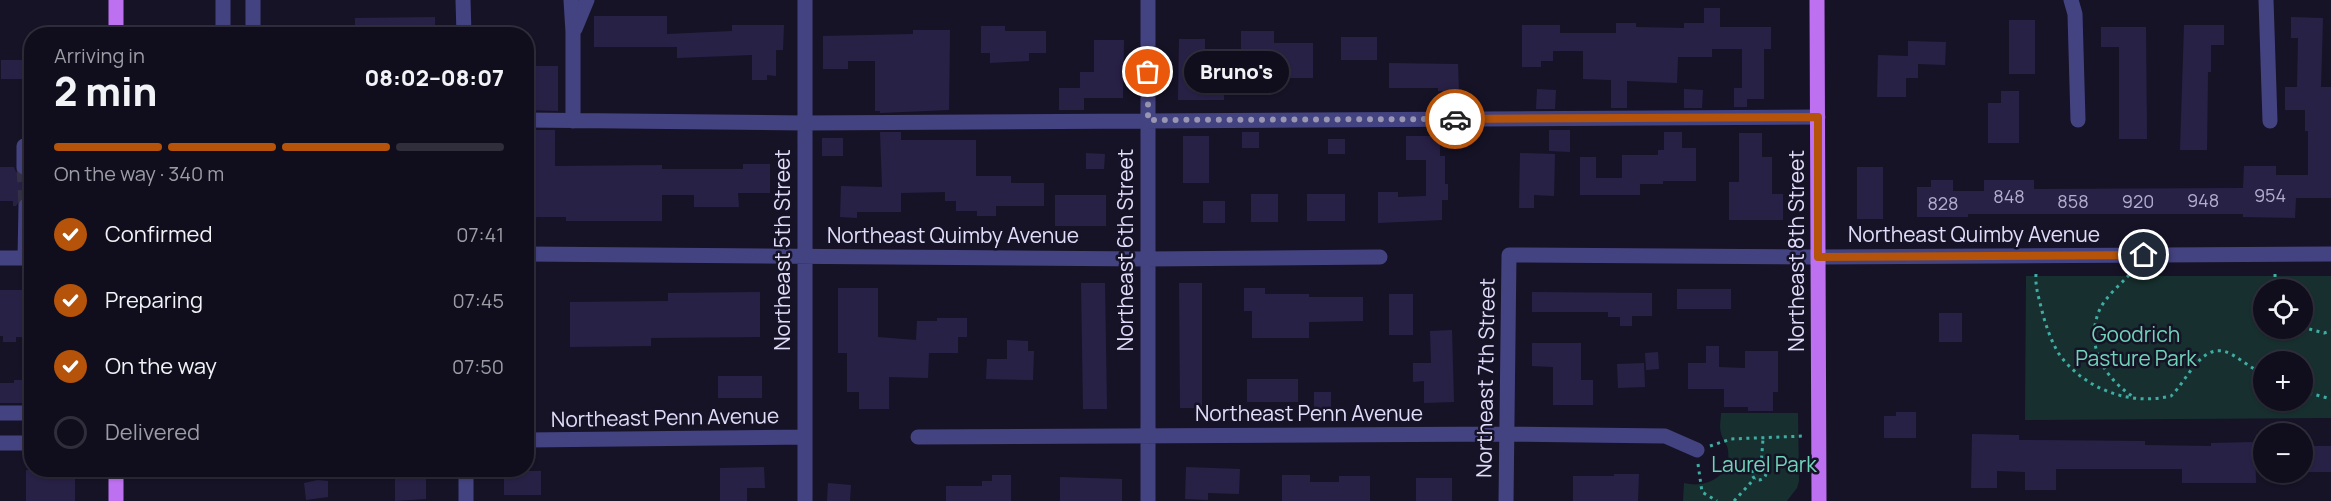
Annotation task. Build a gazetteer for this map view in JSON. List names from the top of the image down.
{
  "streets": {
    "main road": ["Northeast 8th Street"],
    "street": [
      "Northeast Quimby Avenue",
      "Northeast 5th Street",
      "Northeast 6th Street",
      "Northeast 7th Street",
      "Northeast Penn Avenue"
    ]
  },
  "crossings": [
    ["Northeast Quimby Avenue", "Northeast 5th Street"],
    ["Northeast Quimby Avenue", "Northeast 6th Street"],
    ["Northeast Quimby Avenue", "Northeast 8th Street"],
    ["Northeast Quimby Avenue", "Northeast 7th Street"],
    ["Northeast 5th Street", "Northeast Penn Avenue"],
    ["Northeast 6th Street", "Northeast Penn Avenue"],
    ["Northeast 7th Street", "Northeast Penn Avenue"]
  ],
  "parks": ["Goodrich Pasture Park", "Laurel Park"],
  "places": ["Bruno's"],
  "house_numbers": [
    "954",
    "848",
    "948",
    "858",
    "920",
    "828"
  ],
  "page": {
    "heading": ["2 min", "Arriving in", "08:02–08:07"],
    "bubble": "Bruno's",
    "bar": "On the way · 340 m",
    "list": [
      ["Confirmed", "07:41"],
      ["Preparing", "07:45"],
      ["On the way", "07:50"],
      "Delivered"
    ],
    "map_buttons": ["+", "−"]
  }
}
